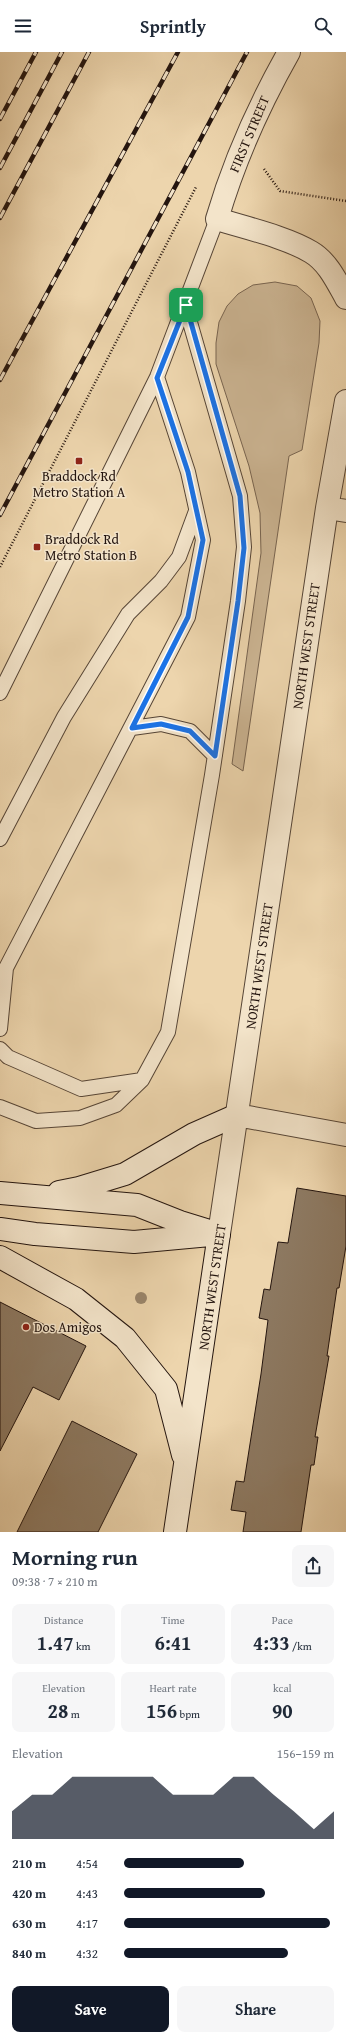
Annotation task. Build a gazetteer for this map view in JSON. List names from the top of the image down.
{
  "streets": {
    "street": ["FIRST STREET", "NORTH WEST STREET"]
  },
  "places": {
    "transit": ["Braddock Rd Metro Station A", "Braddock Rd Metro Station B"],
    "other": ["Dos Amigos"]
  },
  "page": {
    "header": "Sprintly",
    "heading": ["Morning run", "09:38 · 7 × 210 m"],
    "stats": [
      ["Distance", "1.47 km"],
      ["Time", "6:41"],
      ["Pace", "4:33 /km"],
      ["Elevation", "28 m"],
      ["Heart rate", "156 bpm"],
      ["kcal", "90"]
    ],
    "chart": ["Elevation", "156–159 m"],
    "list": [
      {
        "name": "210 m",
        "note": "4:54"
      },
      {
        "name": "420 m",
        "note": "4:43"
      },
      {
        "name": "630 m",
        "note": "4:17"
      },
      {
        "name": "840 m",
        "note": "4:32"
      }
    ],
    "buttons": ["Save", "Share"]
  }
}
